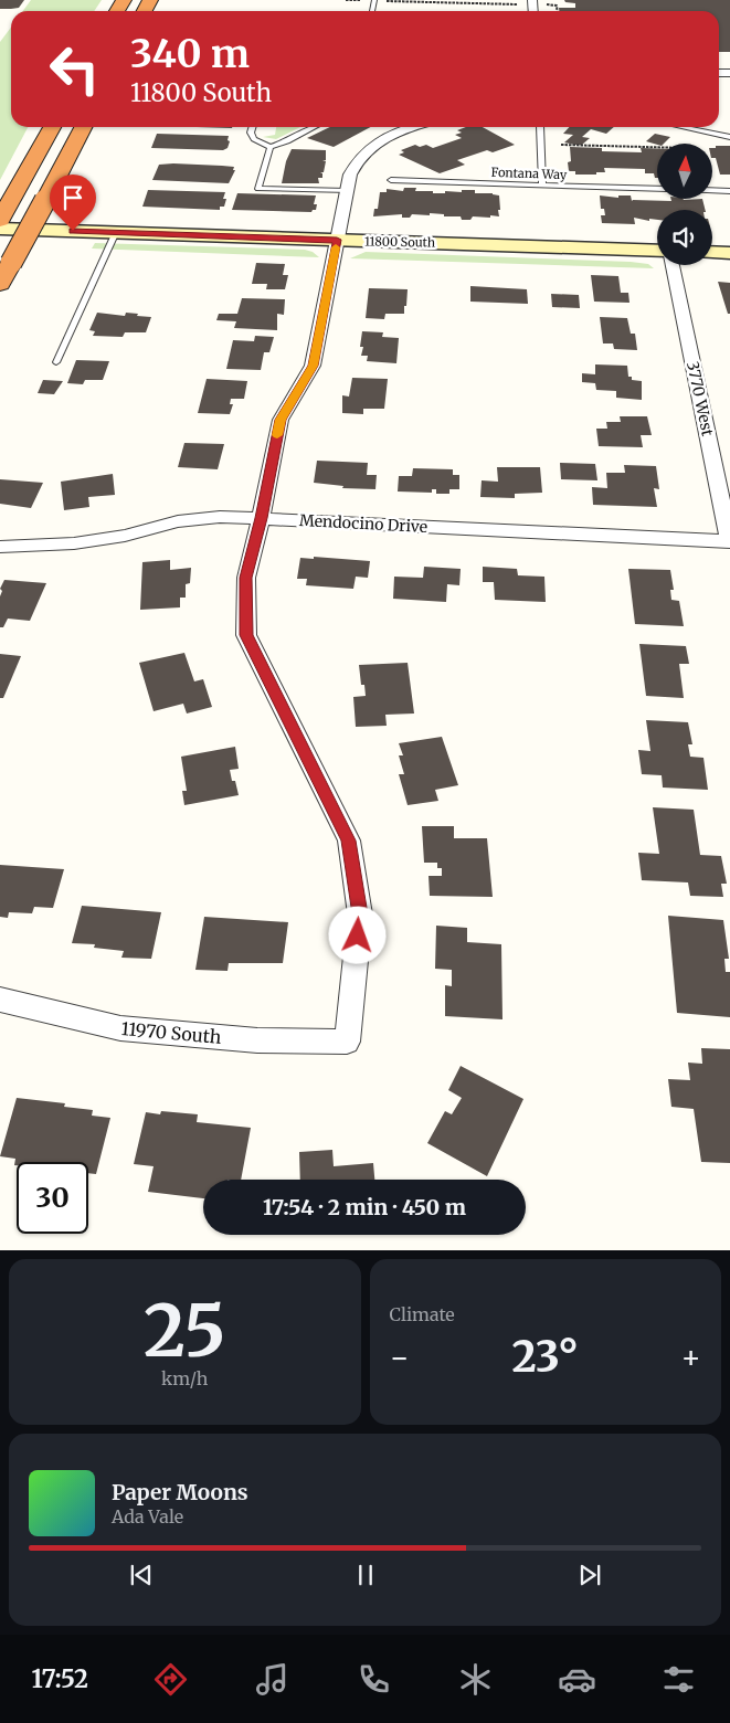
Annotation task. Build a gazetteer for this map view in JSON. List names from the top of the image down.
{
  "streets": {
    "main road": ["11800 South"],
    "street": ["3770 West", "Mendocino Drive", "11970 South"],
    "lane": ["Fontana Way"]
  },
  "crossings": [
    ["3770 West", "Mendocino Drive"],
    ["Mendocino Drive", "11970 South"]
  ],
  "north": "top",
  "page": {
    "turn": ["340 m", "11800 South"],
    "limit": "30",
    "trip": "17:54 · 2 min · 450 m",
    "tile": [
      ["25", "km/h"],
      "Climate"
    ],
    "heat": ["−", "23°", "+"],
    "song": ["Paper Moons", "Ada Vale"],
    "tabs": "17:52"
  }
}
